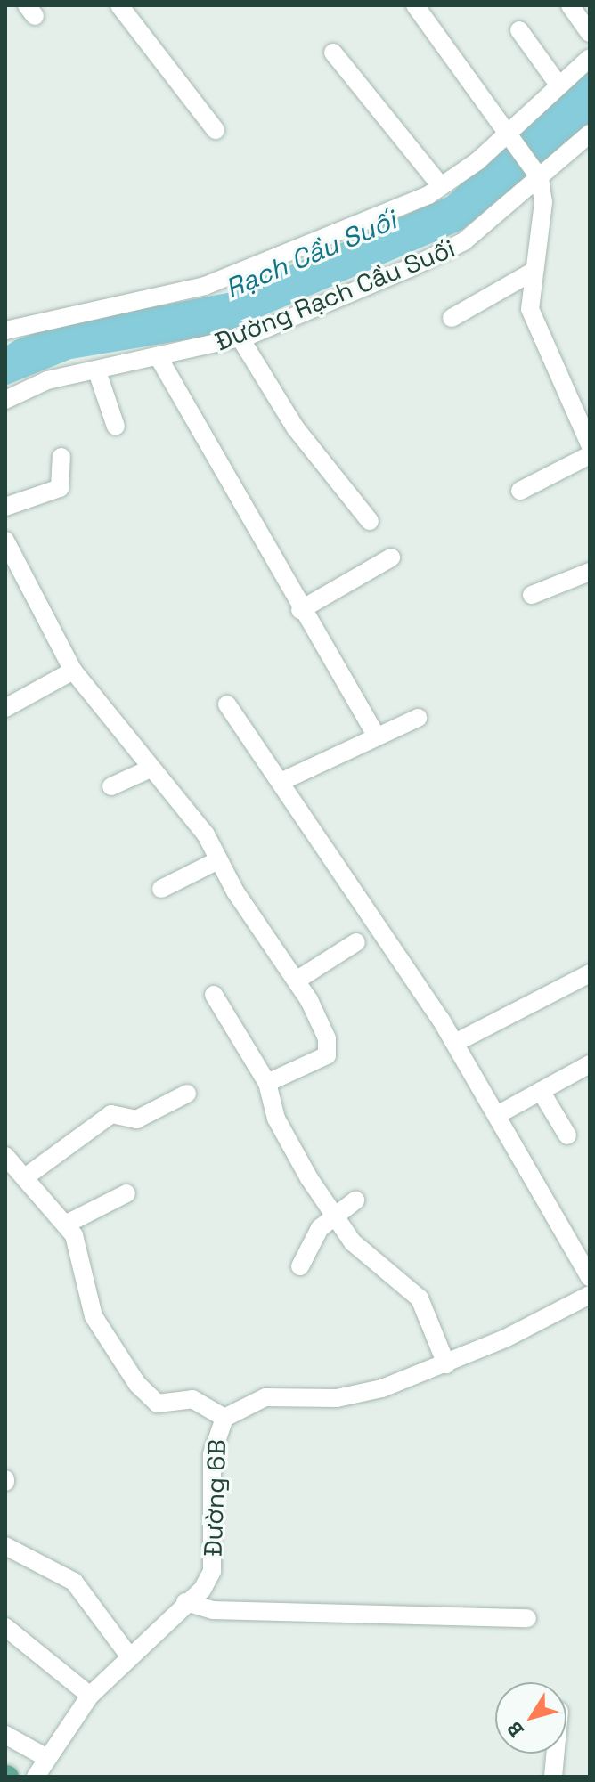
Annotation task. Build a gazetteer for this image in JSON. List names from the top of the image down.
{
  "streets": {
    "street": ["Đường Rạch Cầu Suối", "Đường 6B"]
  },
  "water": ["Rạch Cầu Suối"],
  "north": "bottom left"
}
